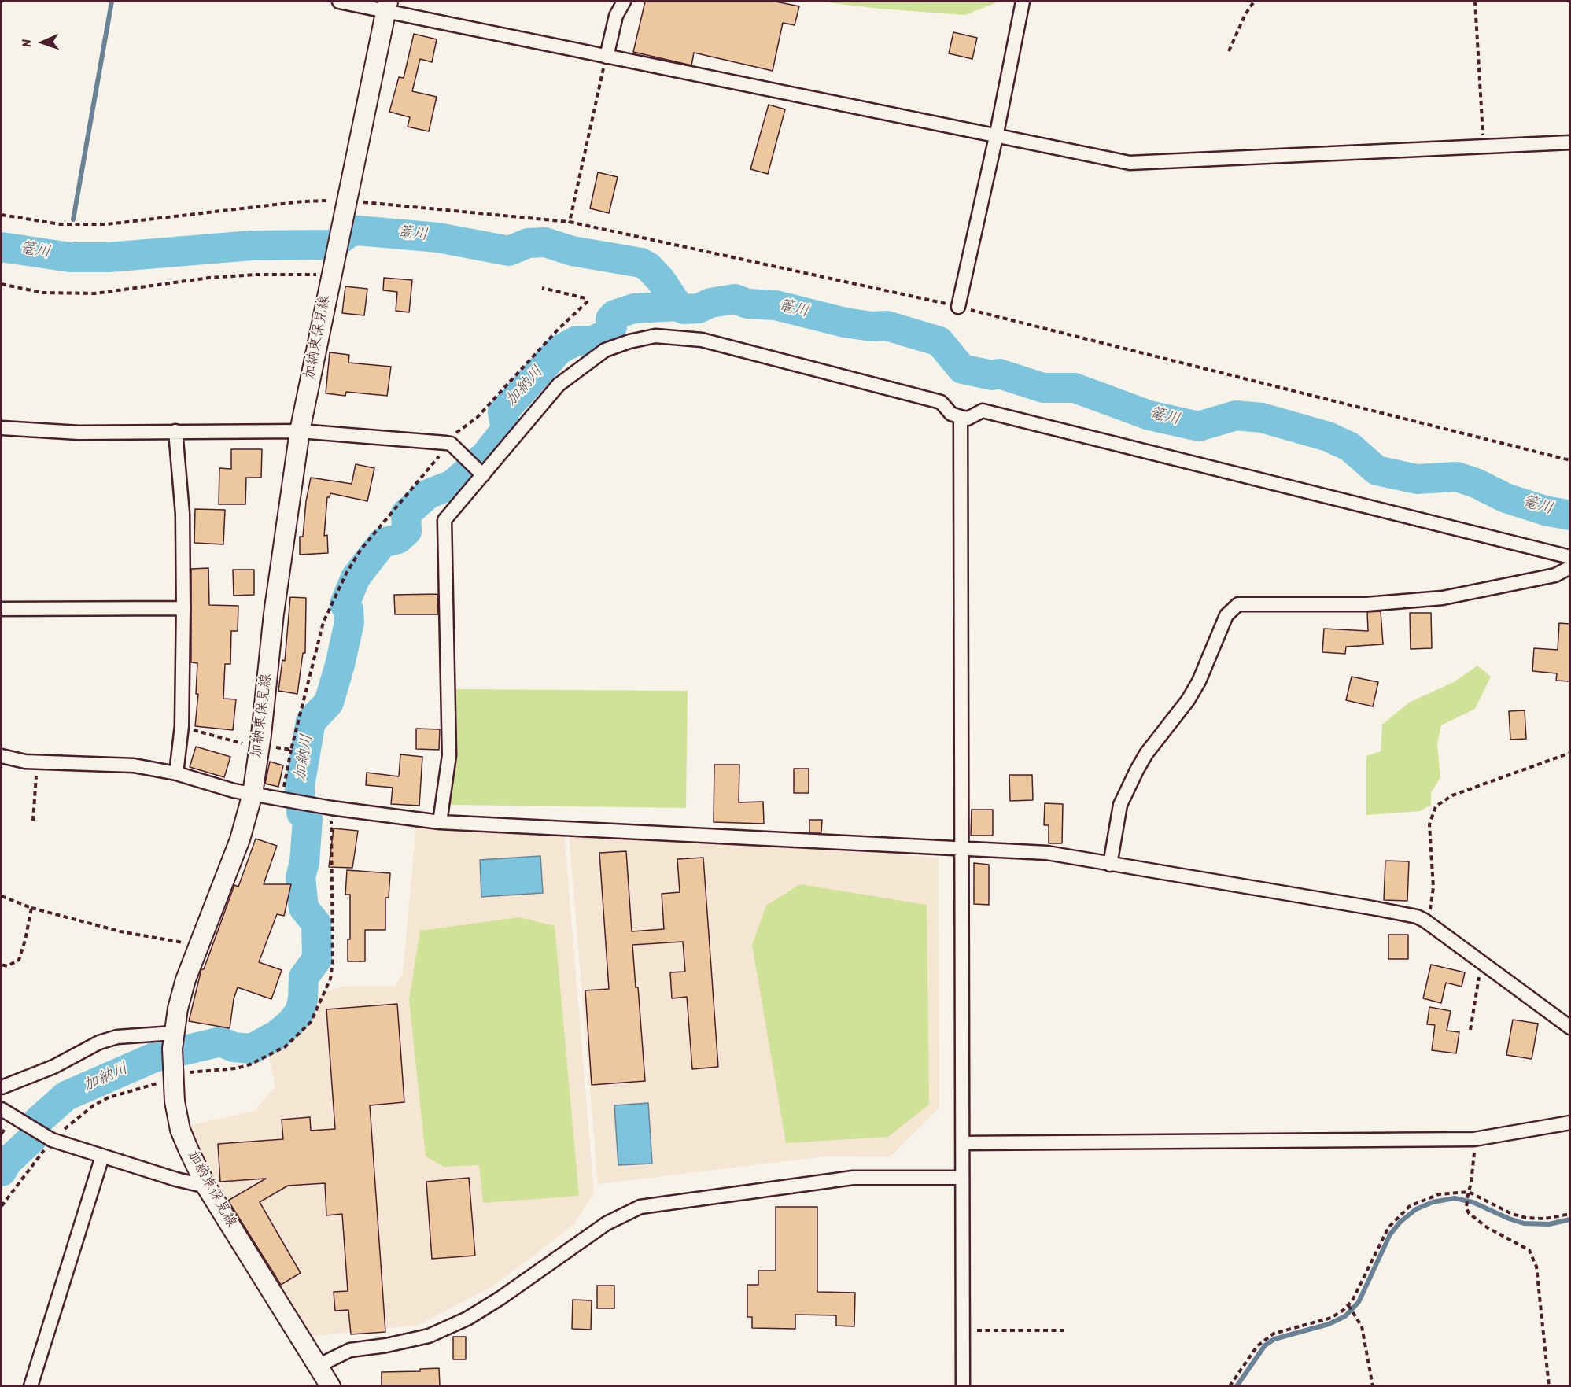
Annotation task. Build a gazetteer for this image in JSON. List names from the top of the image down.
{
  "streets": {
    "main road": ["加納東保見線"]
  },
  "water": ["篭川", "加納川"],
  "north": "left"
}
